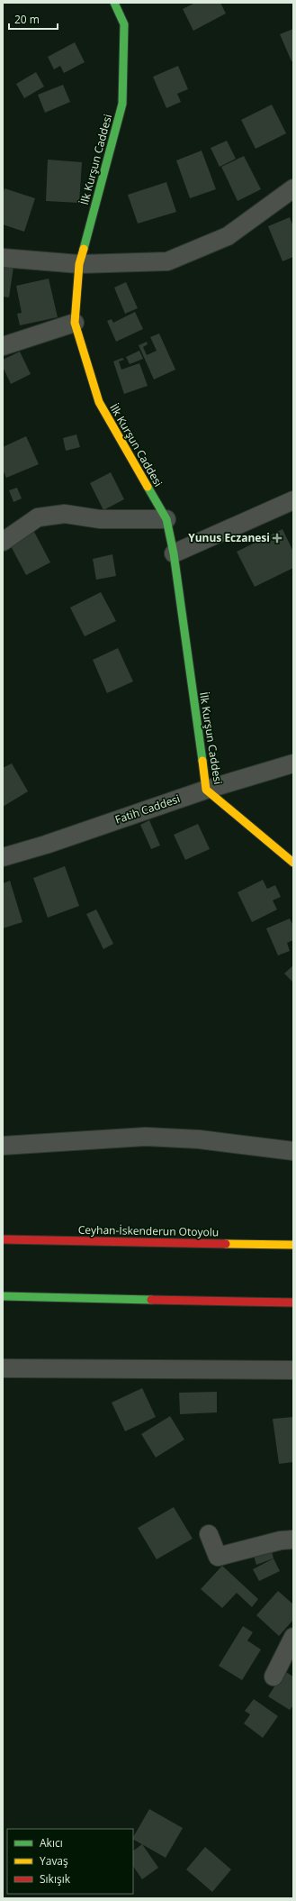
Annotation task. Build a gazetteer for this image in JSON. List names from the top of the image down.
{
  "streets": {
    "main road": ["İlk Kurşun Caddesi", "Ceyhan-İskenderun Otoyolu"],
    "street": ["Fatih Caddesi"]
  },
  "crossings": [
    ["İlk Kurşun Caddesi", "Fatih Caddesi"]
  ],
  "places": {
    "health": ["Yunus Eczanesi"]
  },
  "legend": ["Akıcı", "Yavaş", "Sıkışık"],
  "scale_bar": "20 m"
}
